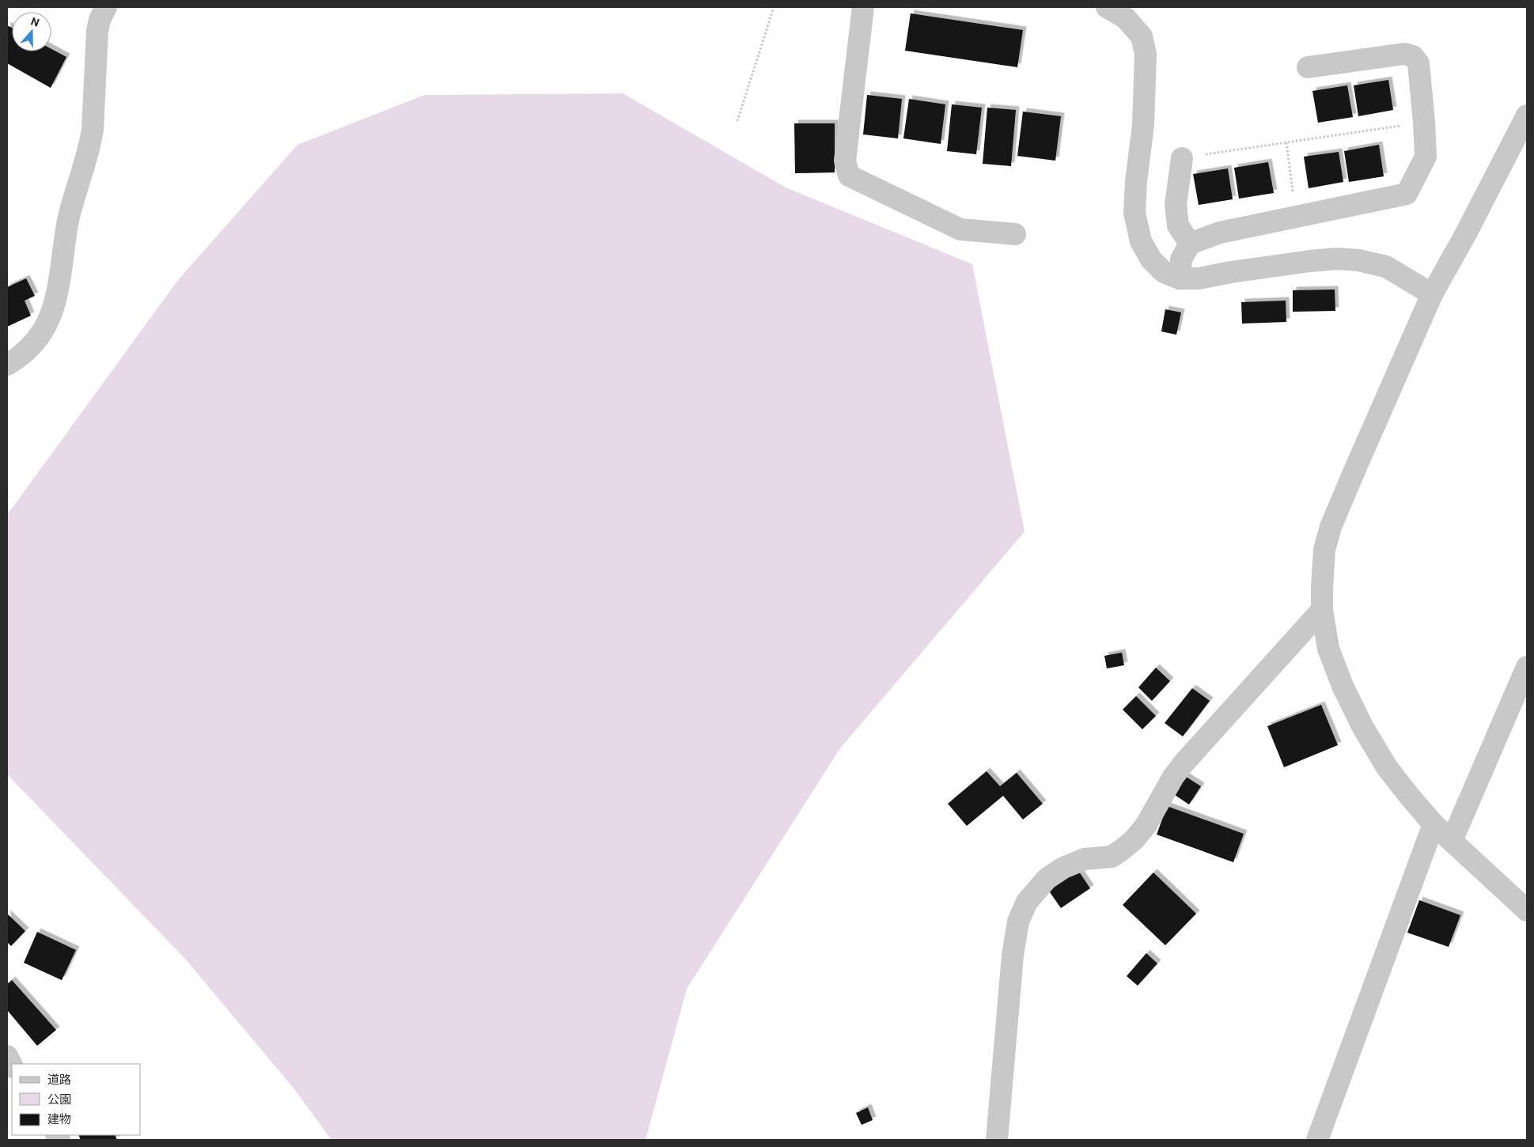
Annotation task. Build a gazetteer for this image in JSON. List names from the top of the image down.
{
  "legend": ["道路", "公園", "建物"],
  "north": "top"
}
